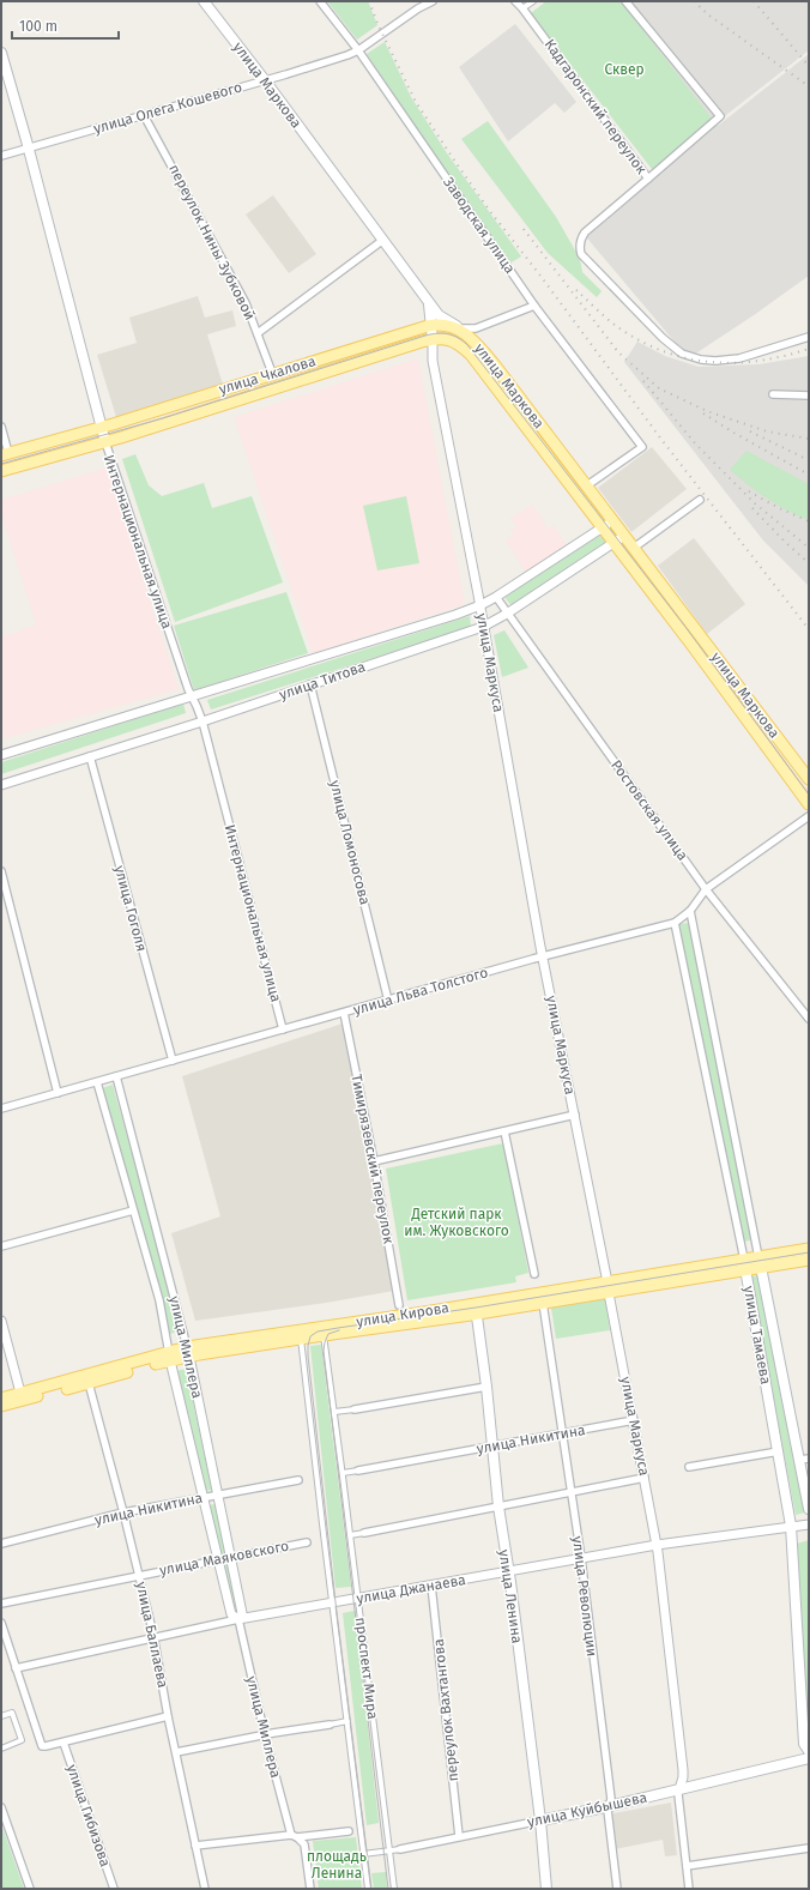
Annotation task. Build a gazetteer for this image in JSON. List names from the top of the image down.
{
  "streets": {
    "main road": [
      "улица Маркова",
      "улица Чкалова",
      "Интернациональная улица",
      "улица Маркуса",
      "улица Кирова",
      "улица Тамаева",
      "улица Ленина",
      "улица Куйбышева"
    ],
    "street": [
      "Кадгаронский переулок",
      "улица Олега Кошевого",
      "Заводская улица",
      "переулок Нины Зубковой",
      "улица Титова",
      "Ростовская улица",
      "улица Ломоносова",
      "улица Гоголя",
      "улица Льва Толстого",
      "Тимирязевский переулок",
      "улица Миллера",
      "улица Никитина",
      "улица Маяковского",
      "улица Джанаева",
      "улица Революции",
      "улица Баллаева",
      "проспект Мира",
      "переулок Вахтангова",
      "улица Гибизова"
    ]
  },
  "crossings": [
    ["улица Маркова", "улица Олега Кошевого"],
    ["улица Маркова", "Заводская улица"],
    ["улица Маркова", "улица Чкалова"],
    ["улица Маркова", "улица Маркуса"],
    ["улица Маркова", "улица Титова"],
    ["улица Олега Кошевого", "Заводская улица"],
    ["улица Олега Кошевого", "переулок Нины Зубковой"],
    ["улица Олега Кошевого", "Интернациональная улица"],
    ["Заводская улица", "улица Чкалова"],
    ["переулок Нины Зубковой", "улица Чкалова"],
    ["улица Чкалова", "Интернациональная улица"],
    ["улица Чкалова", "улица Маркуса"],
    ["Интернациональная улица", "улица Титова"],
    ["Интернациональная улица", "улица Льва Толстого"],
    ["улица Маркуса", "улица Титова"],
    ["улица Маркуса", "улица Льва Толстого"],
    ["улица Маркуса", "улица Кирова"],
    ["улица Маркуса", "улица Никитина"],
    ["улица Маркуса", "улица Джанаева"],
    ["улица Маркуса", "улица Куйбышева"],
    ["улица Титова", "Ростовская улица"],
    ["улица Титова", "улица Ломоносова"],
    ["улица Титова", "улица Гоголя"],
    ["Ростовская улица", "улица Льва Толстого"],
    ["улица Ломоносова", "улица Льва Толстого"],
    ["улица Гоголя", "улица Льва Толстого"],
    ["улица Льва Толстого", "Тимирязевский переулок"],
    ["улица Льва Толстого", "улица Тамаева"],
    ["улица Льва Толстого", "улица Миллера"],
    ["улица Кирова", "улица Тамаева"],
    ["улица Кирова", "улица Миллера"],
    ["улица Кирова", "улица Ленина"],
    ["улица Кирова", "улица Революции"],
    ["улица Кирова", "улица Баллаева"],
    ["улица Кирова", "проспект Мира"],
    ["улица Тамаева", "улица Джанаева"],
    ["улица Миллера", "улица Никитина"],
    ["улица Миллера", "улица Маяковского"],
    ["улица Миллера", "улица Джанаева"],
    ["улица Никитина", "улица Ленина"],
    ["улица Никитина", "улица Революции"],
    ["улица Никитина", "улица Баллаева"],
    ["улица Никитина", "проспект Мира"],
    ["улица Маяковского", "улица Баллаева"],
    ["улица Джанаева", "улица Ленина"],
    ["улица Джанаева", "улица Революции"],
    ["улица Джанаева", "улица Баллаева"],
    ["улица Джанаева", "проспект Мира"],
    ["улица Джанаева", "переулок Вахтангова"],
    ["улица Ленина", "улица Куйбышева"],
    ["улица Революции", "улица Куйбышева"],
    ["проспект Мира", "улица Куйбышева"],
    ["переулок Вахтангова", "улица Куйбышева"]
  ],
  "parks": ["Сквер", "Детский парк им. Жуковского", "площадь Ленина"],
  "scale_bar": "100 m"
}
